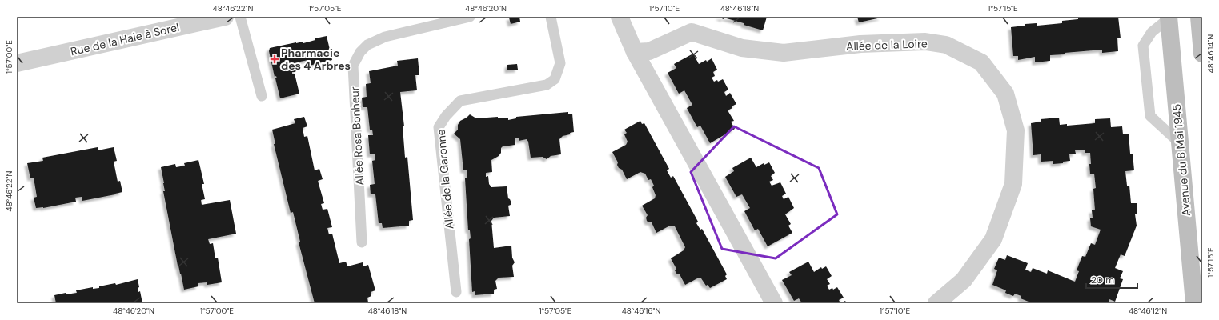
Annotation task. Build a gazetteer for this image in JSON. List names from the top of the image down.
{
  "streets": {
    "street": ["Rue de la Haie à Sorel", "Allée de la Loire", "Avenue du 8 Mai 1945"],
    "lane": ["Allée Rosa Bonheur", "Allée de la Garonne"]
  },
  "places": {
    "health": ["Pharmacie des 4 Arbres"]
  },
  "scale_bar": "20 m",
  "coordinates": [
    "48°46'22\"N",
    "1°57'05\"E",
    "48°46'20\"N",
    "1°57'10\"E",
    "48°46'18\"N",
    "1°57'15\"E",
    "48°46'14\"N",
    "1°57'00\"E",
    "48°46'16\"N",
    "48°46'12\"N"
  ]
}
